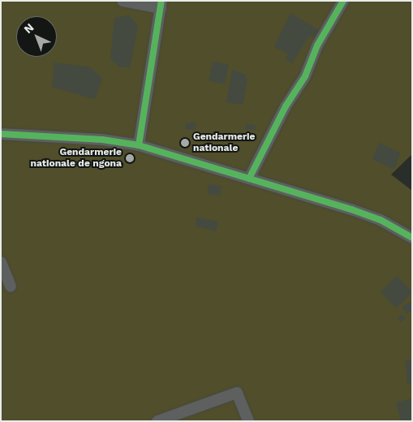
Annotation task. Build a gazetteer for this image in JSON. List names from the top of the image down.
{
  "places": ["Gendarmerie nationale", "Gendarmerie nationale de ngona"],
  "north": "top left"
}
